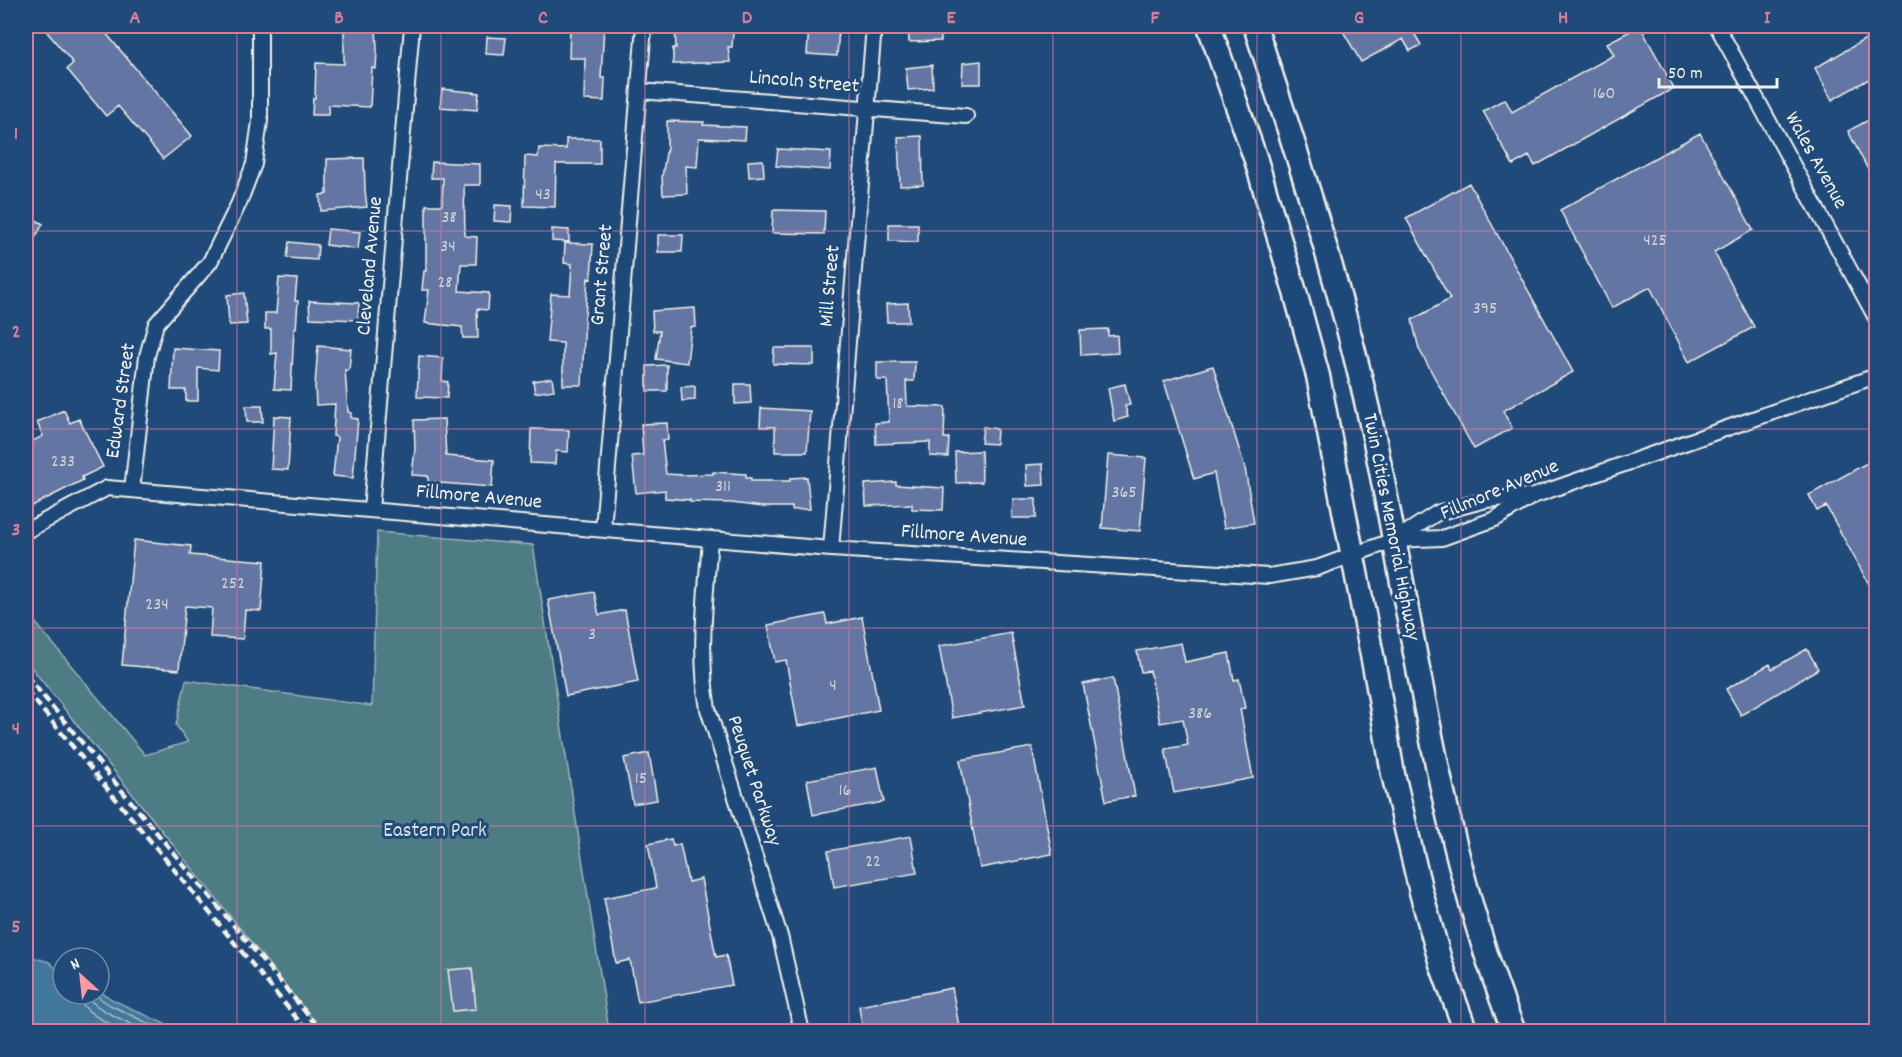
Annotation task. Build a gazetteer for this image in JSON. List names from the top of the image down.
{
  "streets": {
    "main road": ["Twin Cities Memorial Highway"],
    "street": [
      "Lincoln Street",
      "Wales Avenue",
      "Cleveland Avenue",
      "Grant Street",
      "Mill Street",
      "Edward Street",
      "Fillmore Avenue",
      "Peuquet Parkway"
    ]
  },
  "crossings": [
    ["Lincoln Street", "Grant Street"],
    ["Lincoln Street", "Mill Street"],
    ["Cleveland Avenue", "Fillmore Avenue"],
    ["Grant Street", "Fillmore Avenue"],
    ["Mill Street", "Fillmore Avenue"],
    ["Edward Street", "Fillmore Avenue"],
    ["Fillmore Avenue", "Twin Cities Memorial Highway"],
    ["Fillmore Avenue", "Peuquet Parkway"]
  ],
  "parks": ["Eastern Park"],
  "house_numbers": [
    "160",
    "43",
    "38",
    "425",
    "34",
    "28",
    "395",
    "18",
    "233",
    "311",
    "365",
    "252",
    "234",
    "3",
    "4",
    "386",
    "15",
    "16",
    "22"
  ],
  "scale_bar": "50 m",
  "north": "top left",
  "grid": {
    "columns": [
      "A",
      "B",
      "C",
      "D",
      "E",
      "F",
      "G",
      "H",
      "I"
    ],
    "rows": [
      "1",
      "2",
      "3",
      "4",
      "5"
    ]
  }
}
